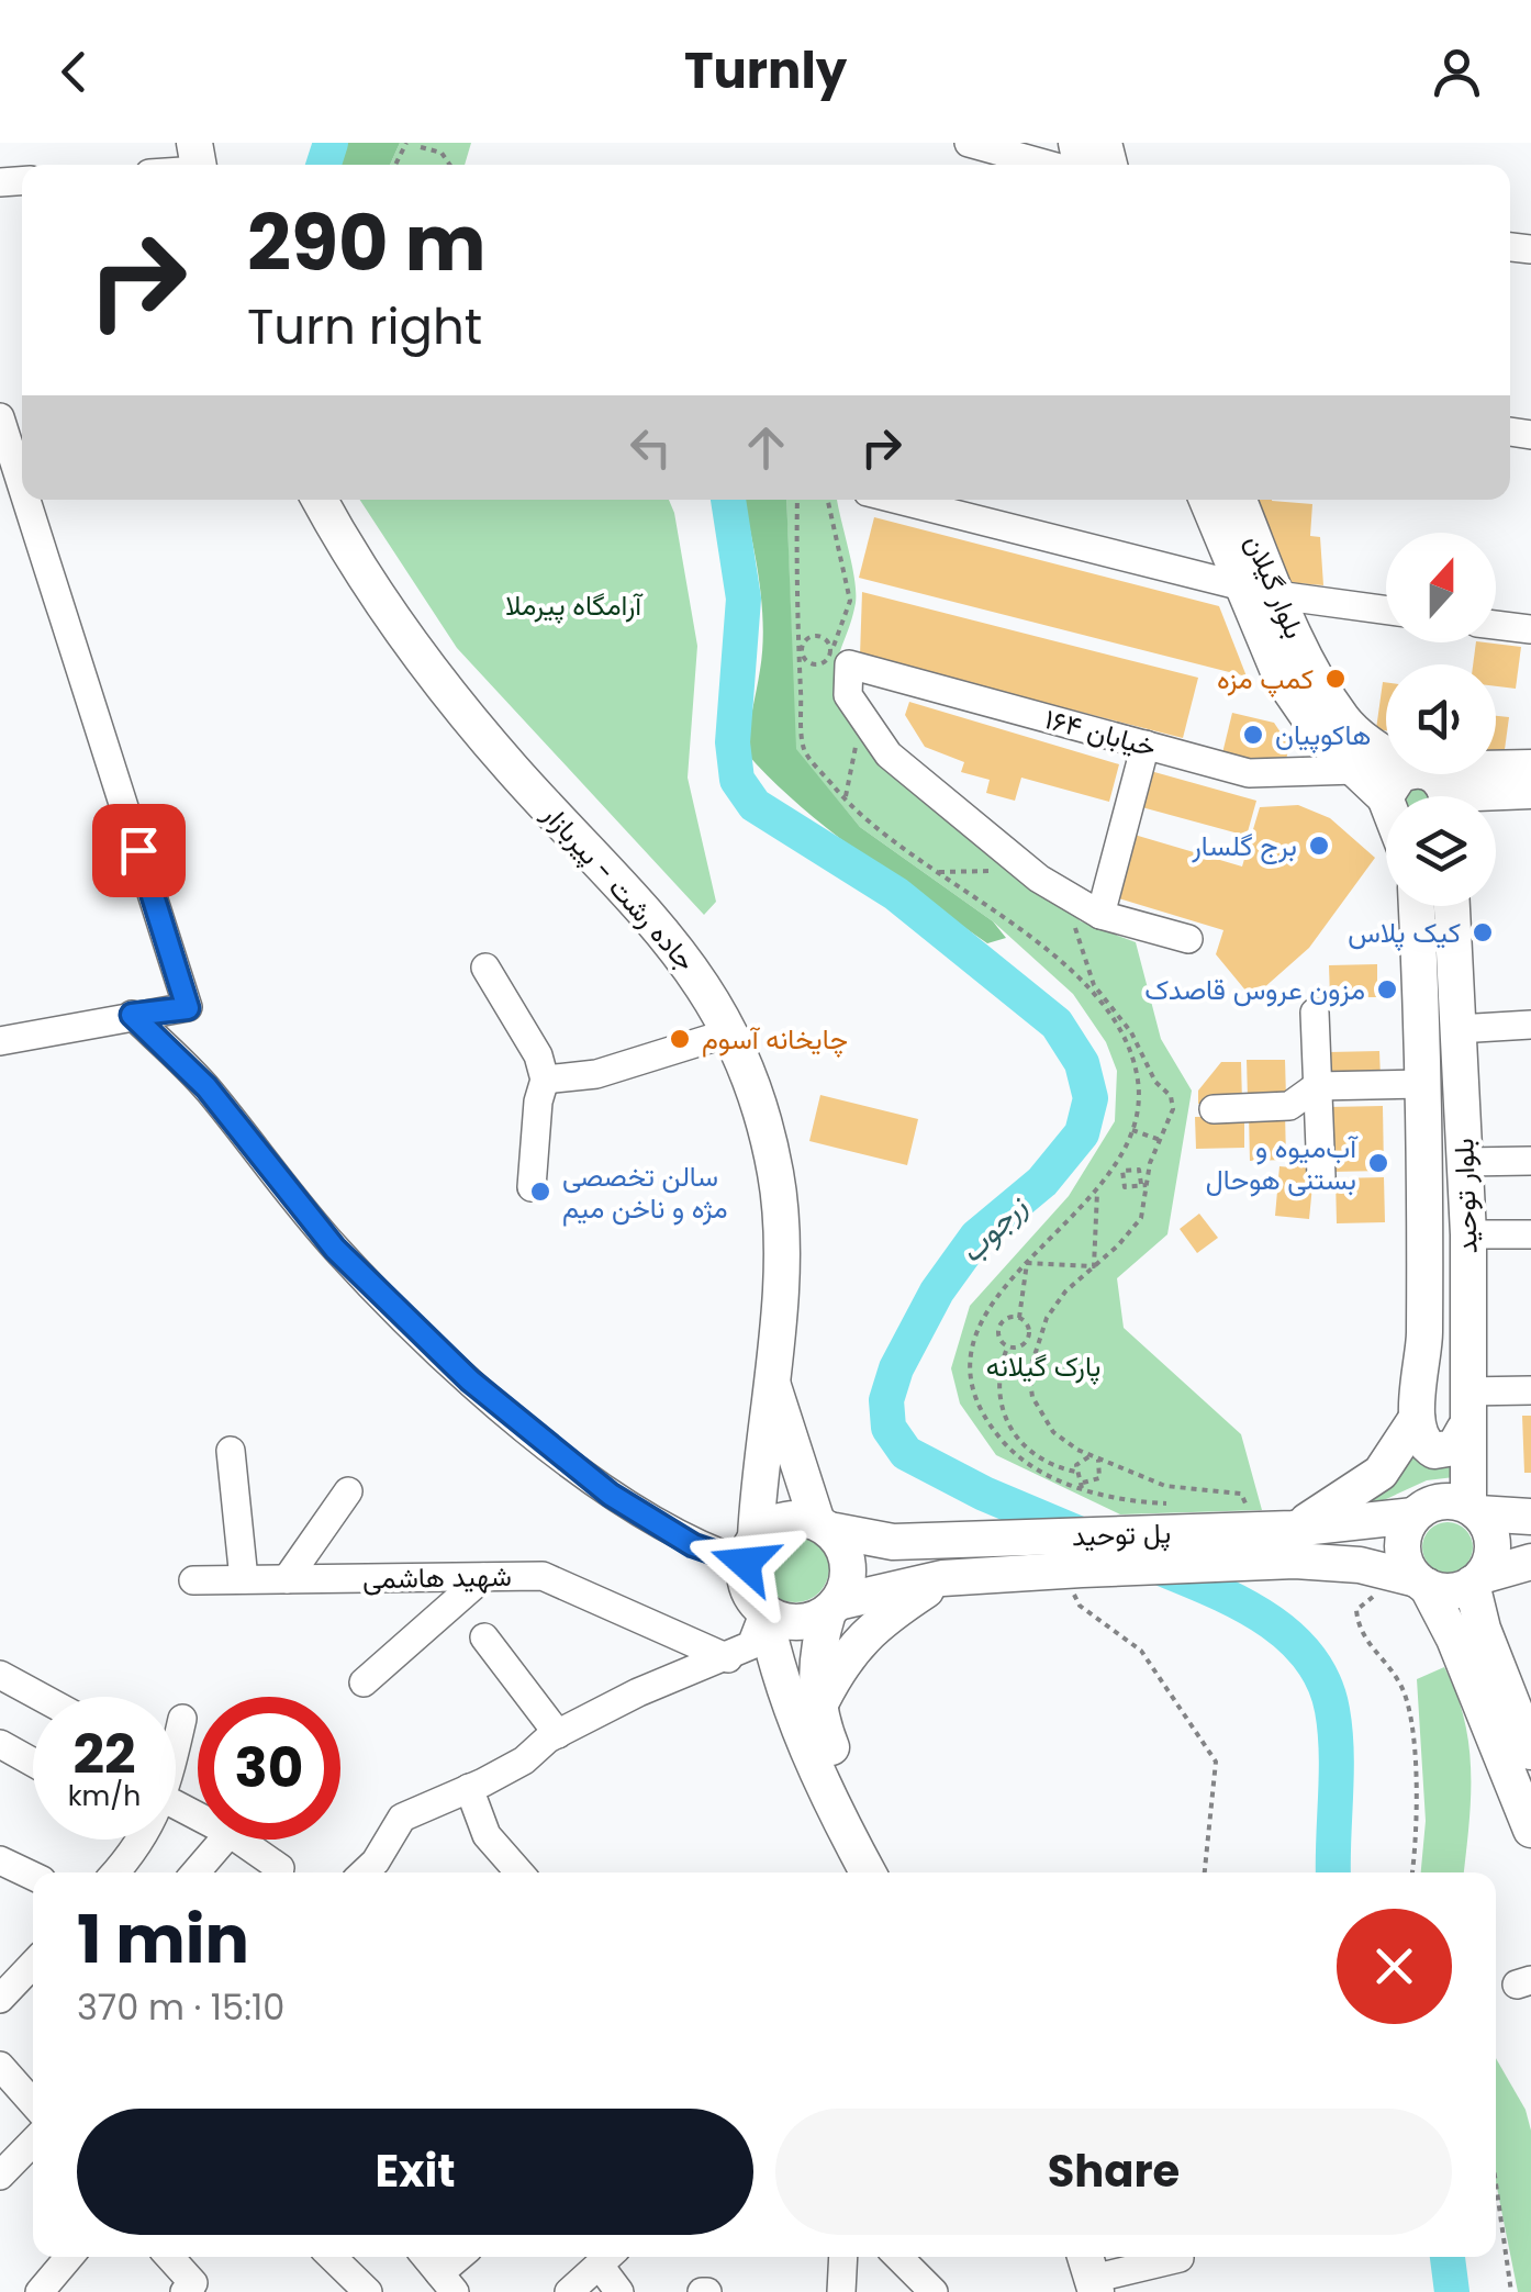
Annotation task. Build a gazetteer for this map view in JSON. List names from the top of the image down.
{
  "streets": {
    "main road": [
      "بلوار گیلان",
      "جاده رشت - پیربازار",
      "بلوار توحید",
      "پل توحید"
    ],
    "street": ["۱۶۴ خیابان", "شهید هاشمی"]
  },
  "crossings": [
    ["بلوار گیلان", "۱۶۴ خیابان"],
    ["جاده رشت - پیربازار", "پل توحید"],
    ["بلوار توحید", "پل توحید"]
  ],
  "water": ["زرجوب"],
  "parks": ["آرامگاه پیرملا", "پارک گیلانه"],
  "places": [
    "کمپ مزه",
    "هاکوپیان",
    "برج گلسار",
    "کیک پلاس",
    "مزون عروس قاصدک",
    "چایخانه آسوم",
    "آب‌میوه و بستنی هوحال",
    "سالن تخصصی مژه و ناخن میم"
  ],
  "north": "top",
  "page": {
    "header": "Turnly",
    "turn": ["290 m", "Turn right"],
    "speed": "22 km/h",
    "limit": "30",
    "heading": ["1 min", "370 m · 15:10"],
    "buttons": ["Exit", "Share"]
  }
}
